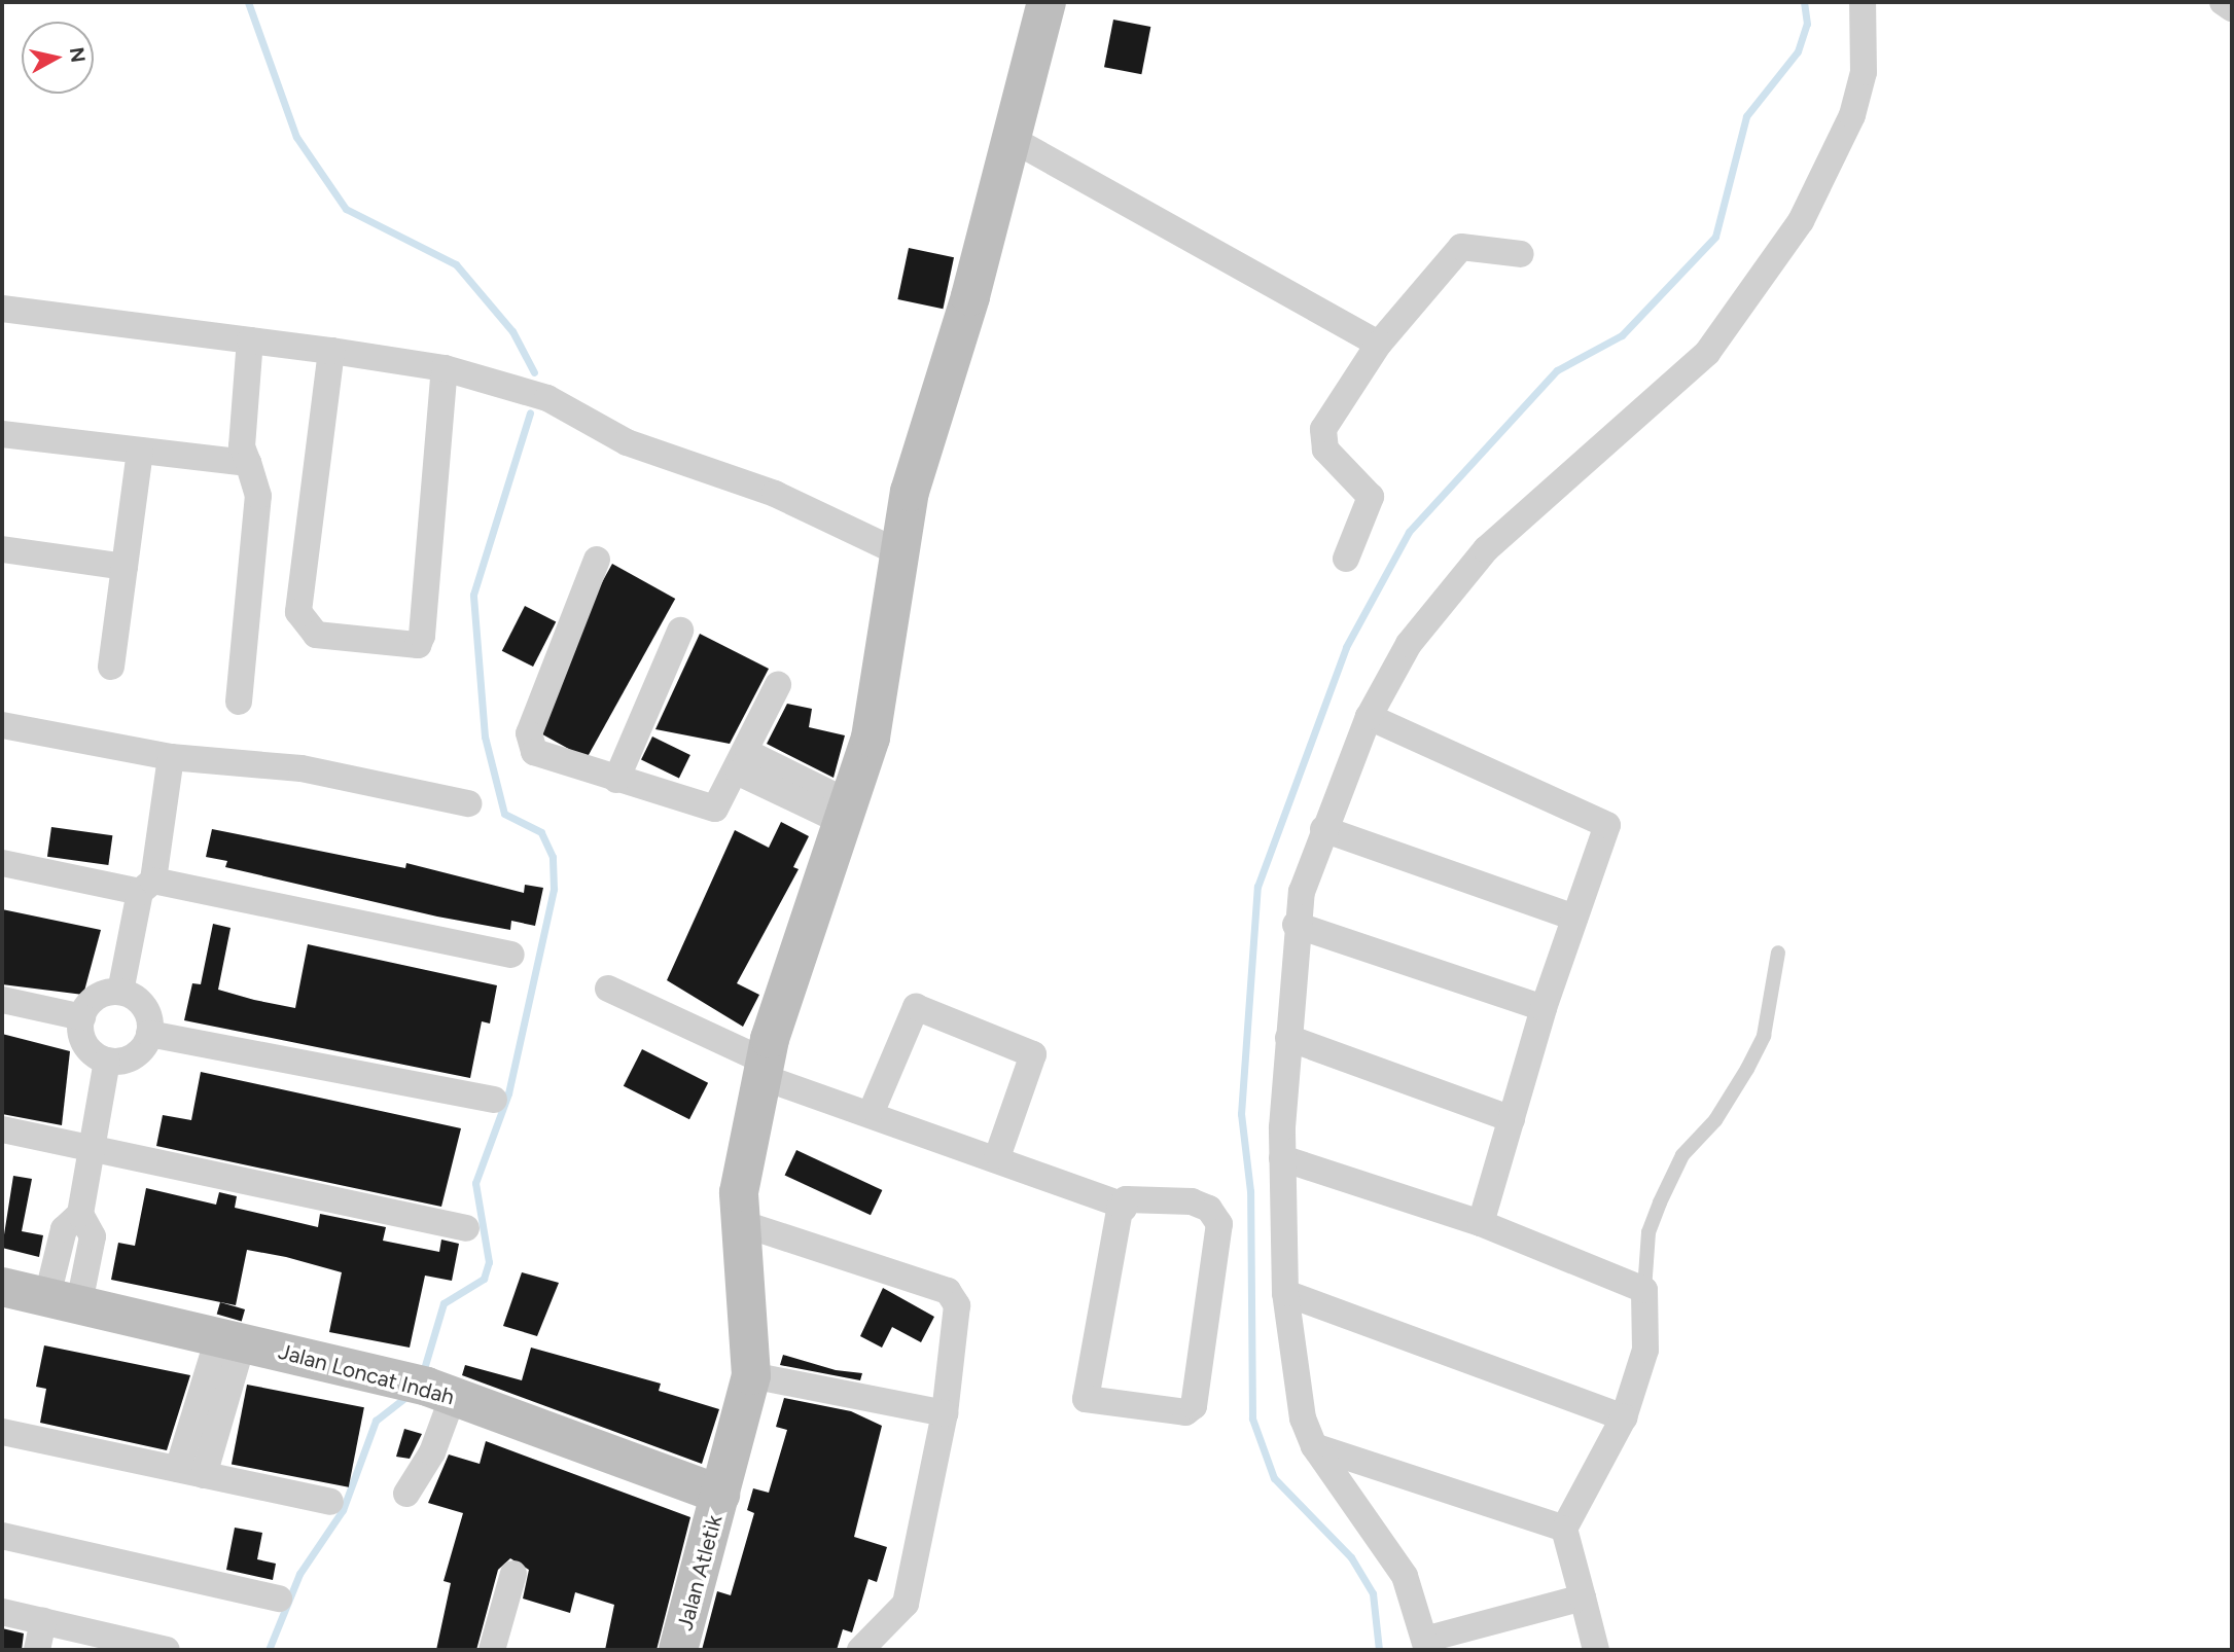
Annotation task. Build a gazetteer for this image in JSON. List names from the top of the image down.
{
  "streets": {
    "street": ["Jalan Loncat Indah", "Jalan Atletik"]
  },
  "crossings": [
    ["Jalan Loncat Indah", "Jalan Atletik"]
  ],
  "north": "right"
}
